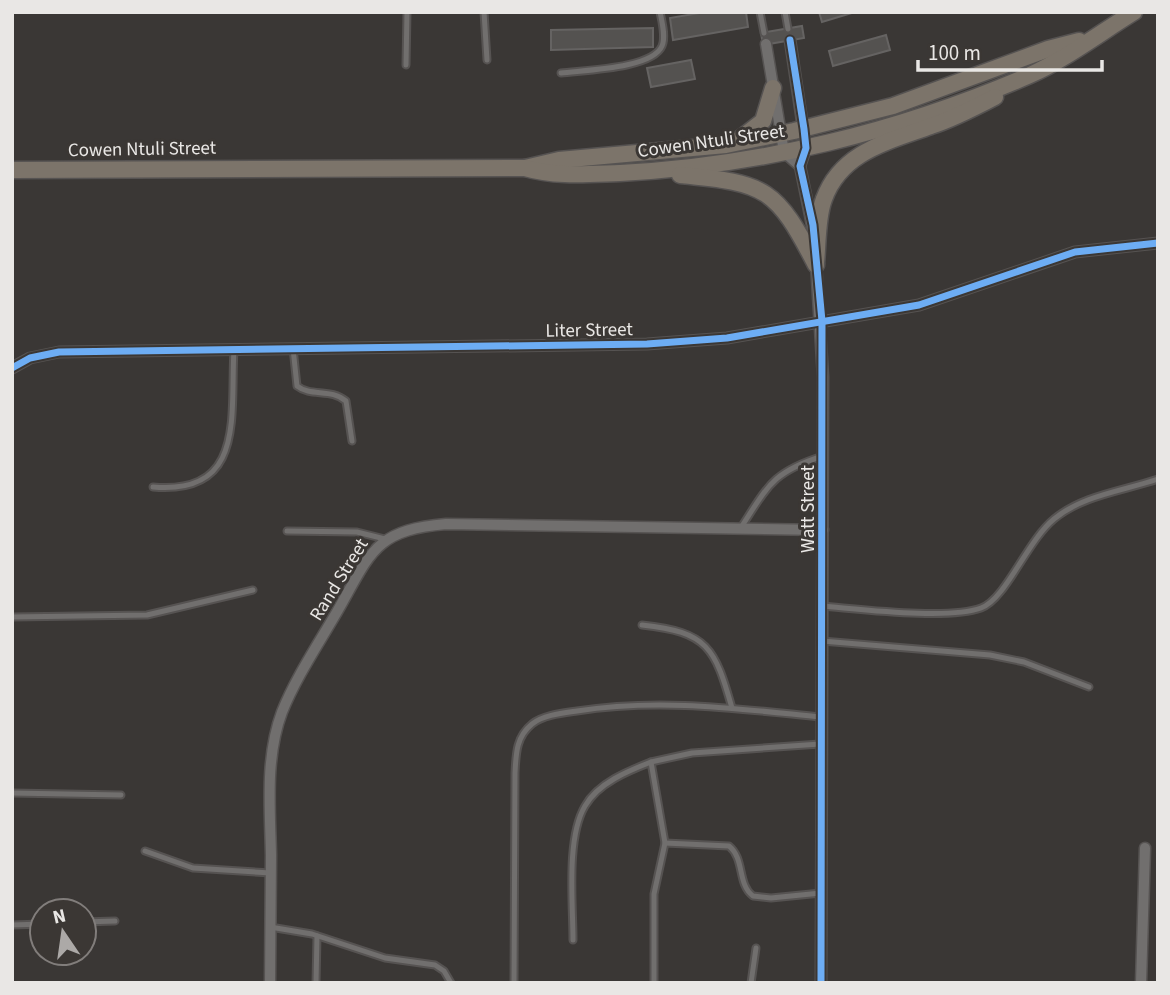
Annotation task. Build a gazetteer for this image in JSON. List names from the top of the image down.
{
  "streets": {
    "highway": ["Cowen Ntuli Street"],
    "street": ["Liter Street", "Watt Street", "Rand Street"]
  },
  "crossings": [
    ["Liter Street", "Watt Street"],
    ["Watt Street", "Rand Street"]
  ],
  "scale_bar": "100 m",
  "north": "top"
}
